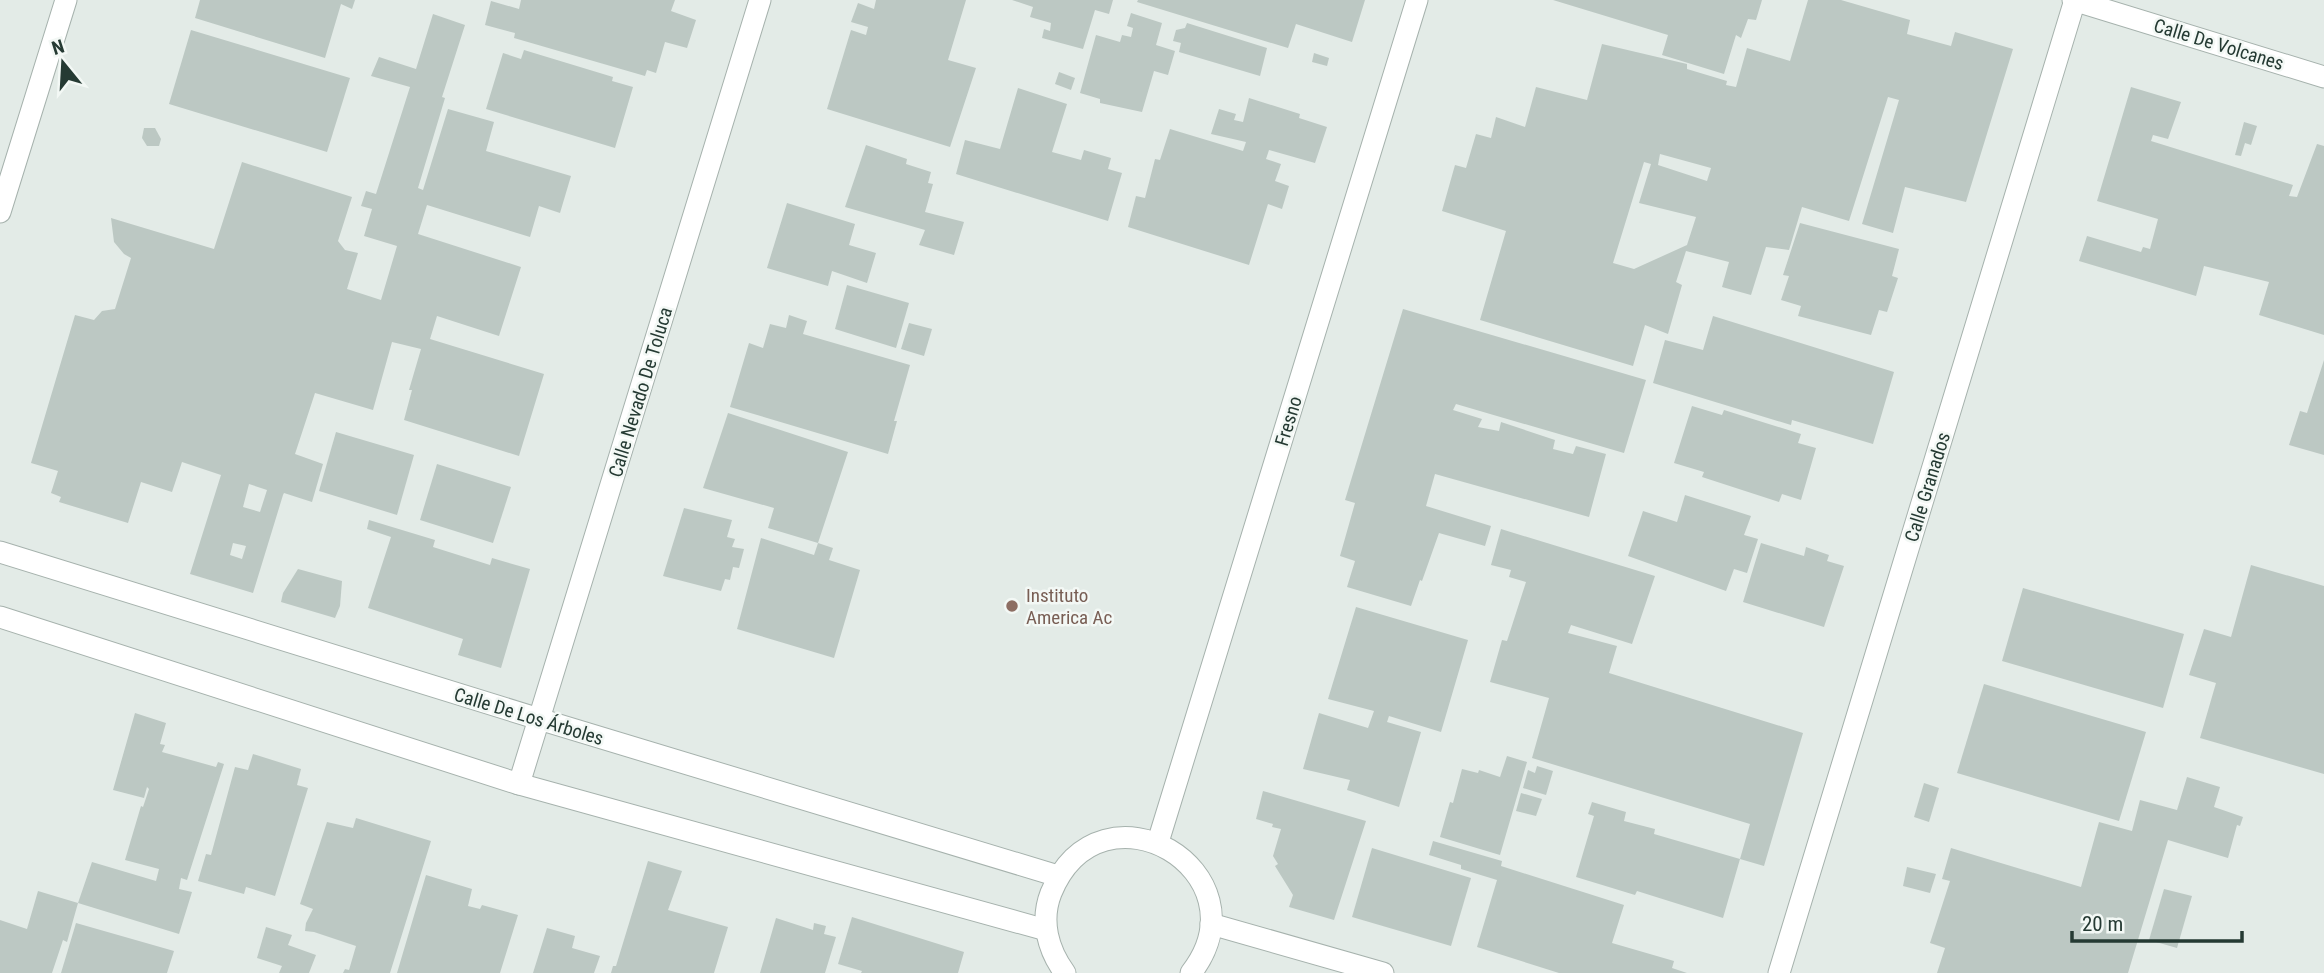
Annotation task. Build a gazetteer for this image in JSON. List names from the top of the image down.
{
  "streets": {
    "street": [
      "Calle De Volcanes",
      "Calle Nevado De Toluca",
      "Fresno",
      "Calle Granados",
      "Calle De Los Árboles"
    ]
  },
  "crossings": [
    ["Calle De Volcanes", "Calle Granados"],
    ["Calle Nevado De Toluca", "Calle De Los Árboles"]
  ],
  "places": ["Instituto America Ac"],
  "scale_bar": "20 m",
  "north": "top"
}
